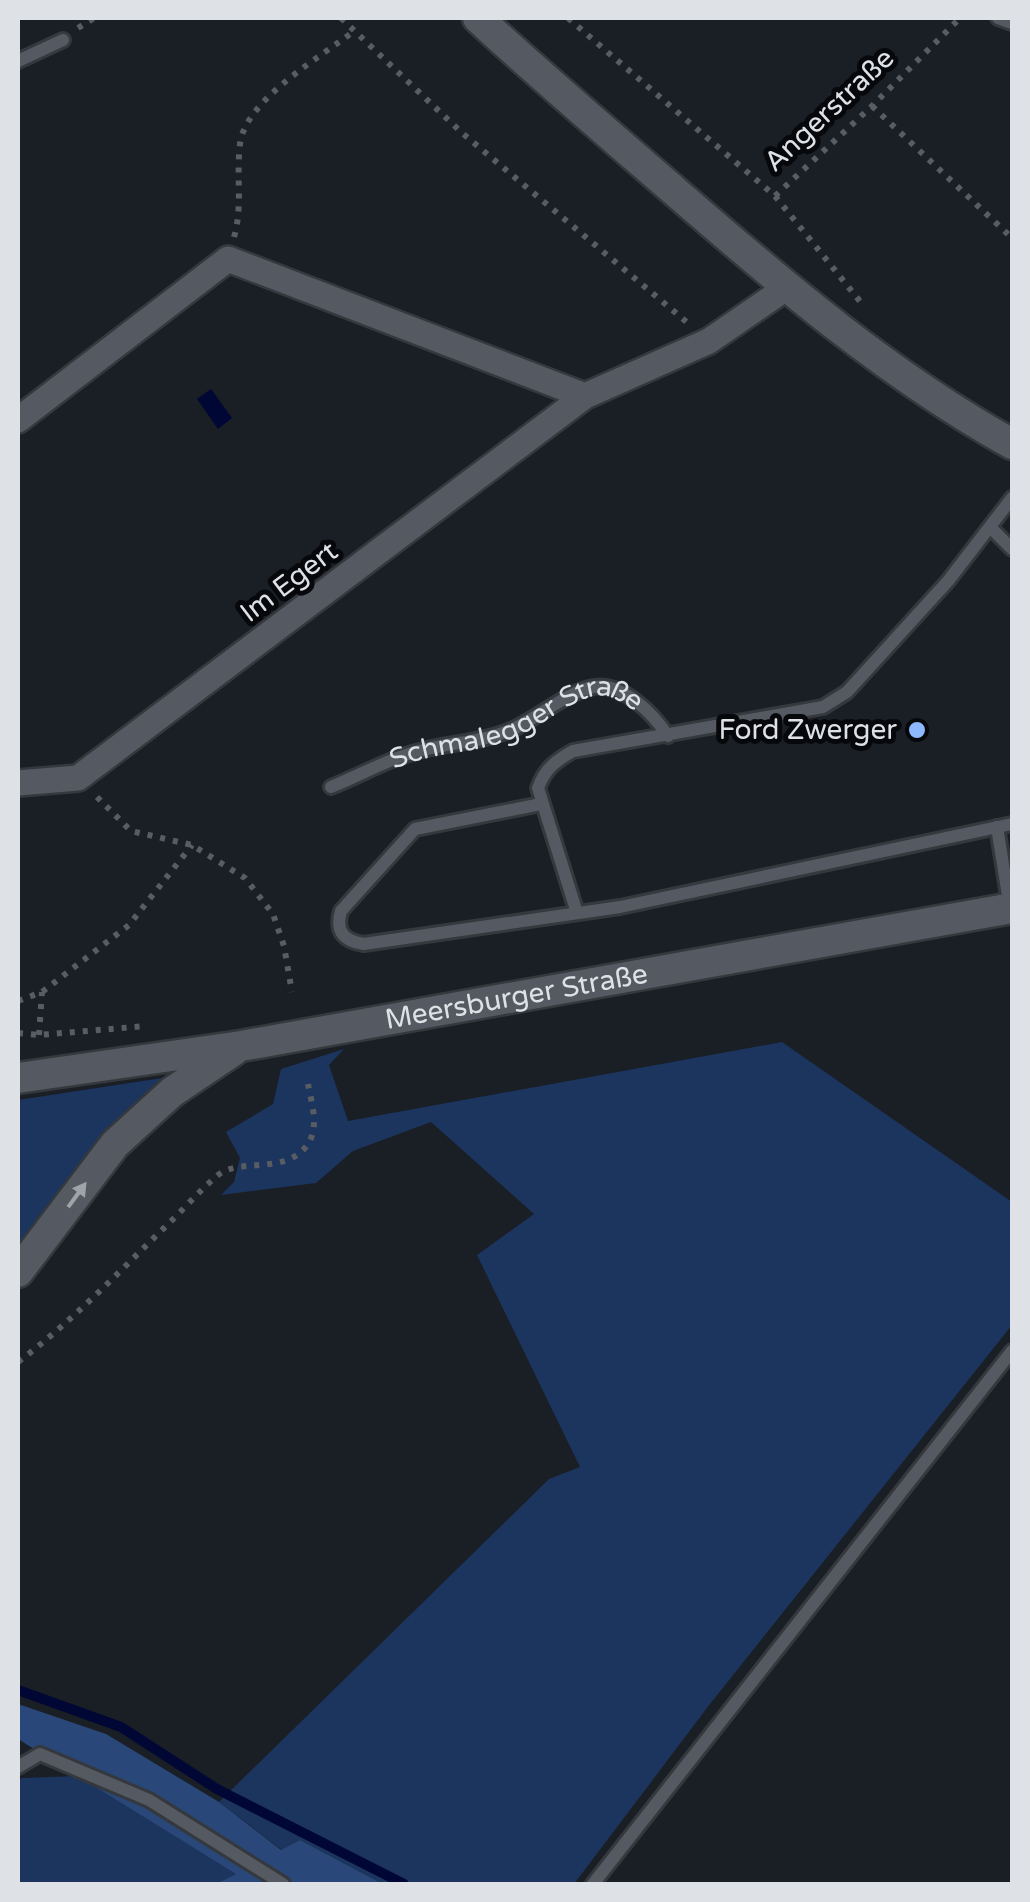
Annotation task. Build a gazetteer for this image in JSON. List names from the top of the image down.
{
  "streets": {
    "street": ["Im Egert", "Meersburger Straße"],
    "lane": ["Schmalegger Straße"],
    "path": ["Angerstraße"]
  },
  "places": ["Ford Zwerger"]
}
